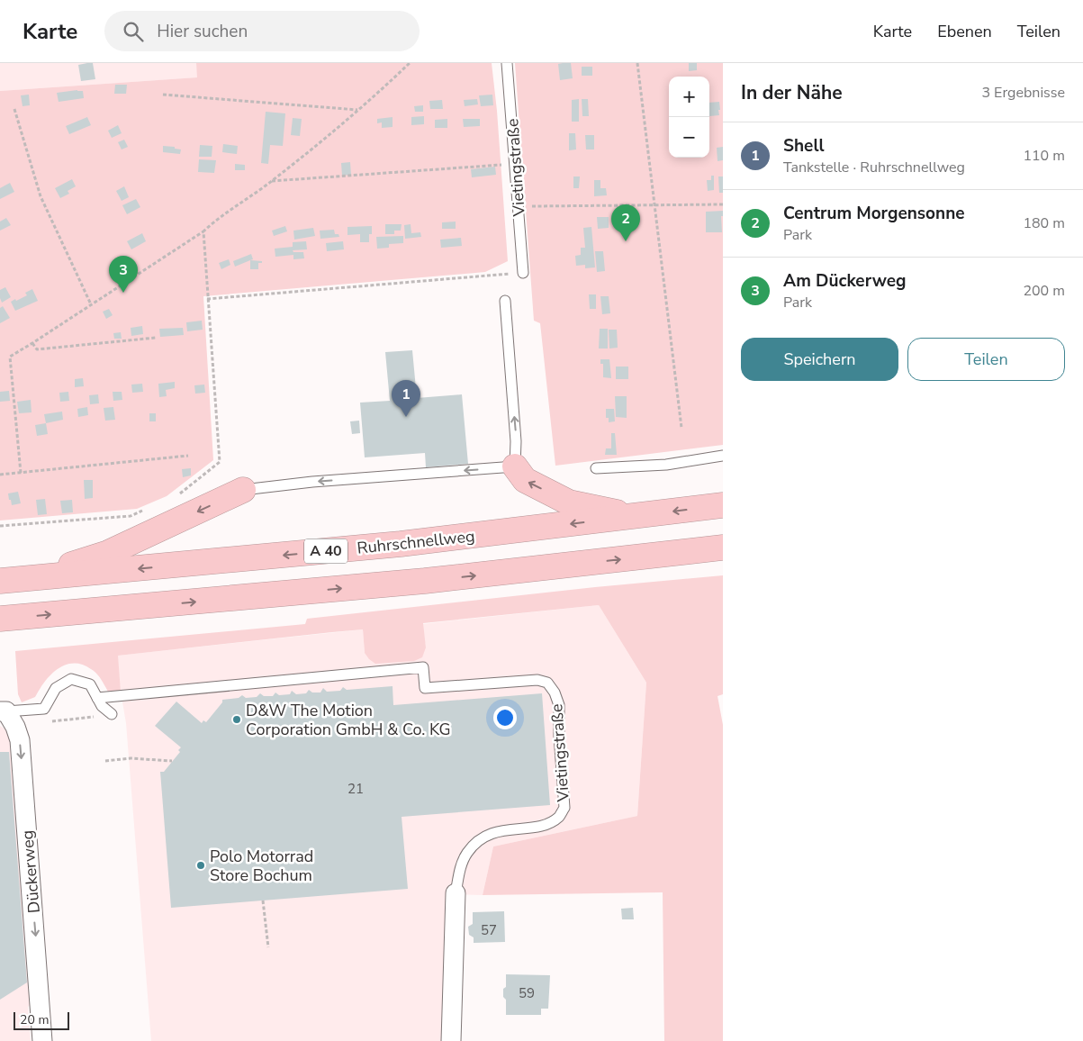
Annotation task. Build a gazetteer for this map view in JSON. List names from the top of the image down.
{
  "streets": {
    "highway": ["Ruhrschnellweg", "A 40"],
    "street": ["Vietingstraße", "Dückerweg"]
  },
  "one_way": ["Dückerweg"],
  "places": ["D&W The Motion Corporation GmbH & Co. KG", "Polo Motorrad Store Bochum"],
  "house_numbers": ["21", "57", "59"],
  "scale_bar": "20 m",
  "page": {
    "header": "Karte",
    "search": "Hier suchen",
    "nav": ["Karte", "Ebenen", "Teilen"],
    "heading": ["In der Nähe", "3 Ergebnisse"],
    "map_buttons": ["+", "−"],
    "list": [
      {
        "mark": "1",
        "name": "Shell",
        "note": "Tankstelle · Ruhrschnellweg",
        "value": "110 m"
      },
      {
        "mark": "2",
        "name": "Centrum Morgensonne",
        "note": "Park",
        "value": "180 m"
      },
      {
        "mark": "3",
        "name": "Am Dückerweg",
        "note": "Park",
        "value": "200 m"
      }
    ],
    "pins": ["2", "3", "1"],
    "buttons": ["Speichern", "Teilen"],
    "scale": "20 m"
  }
}
